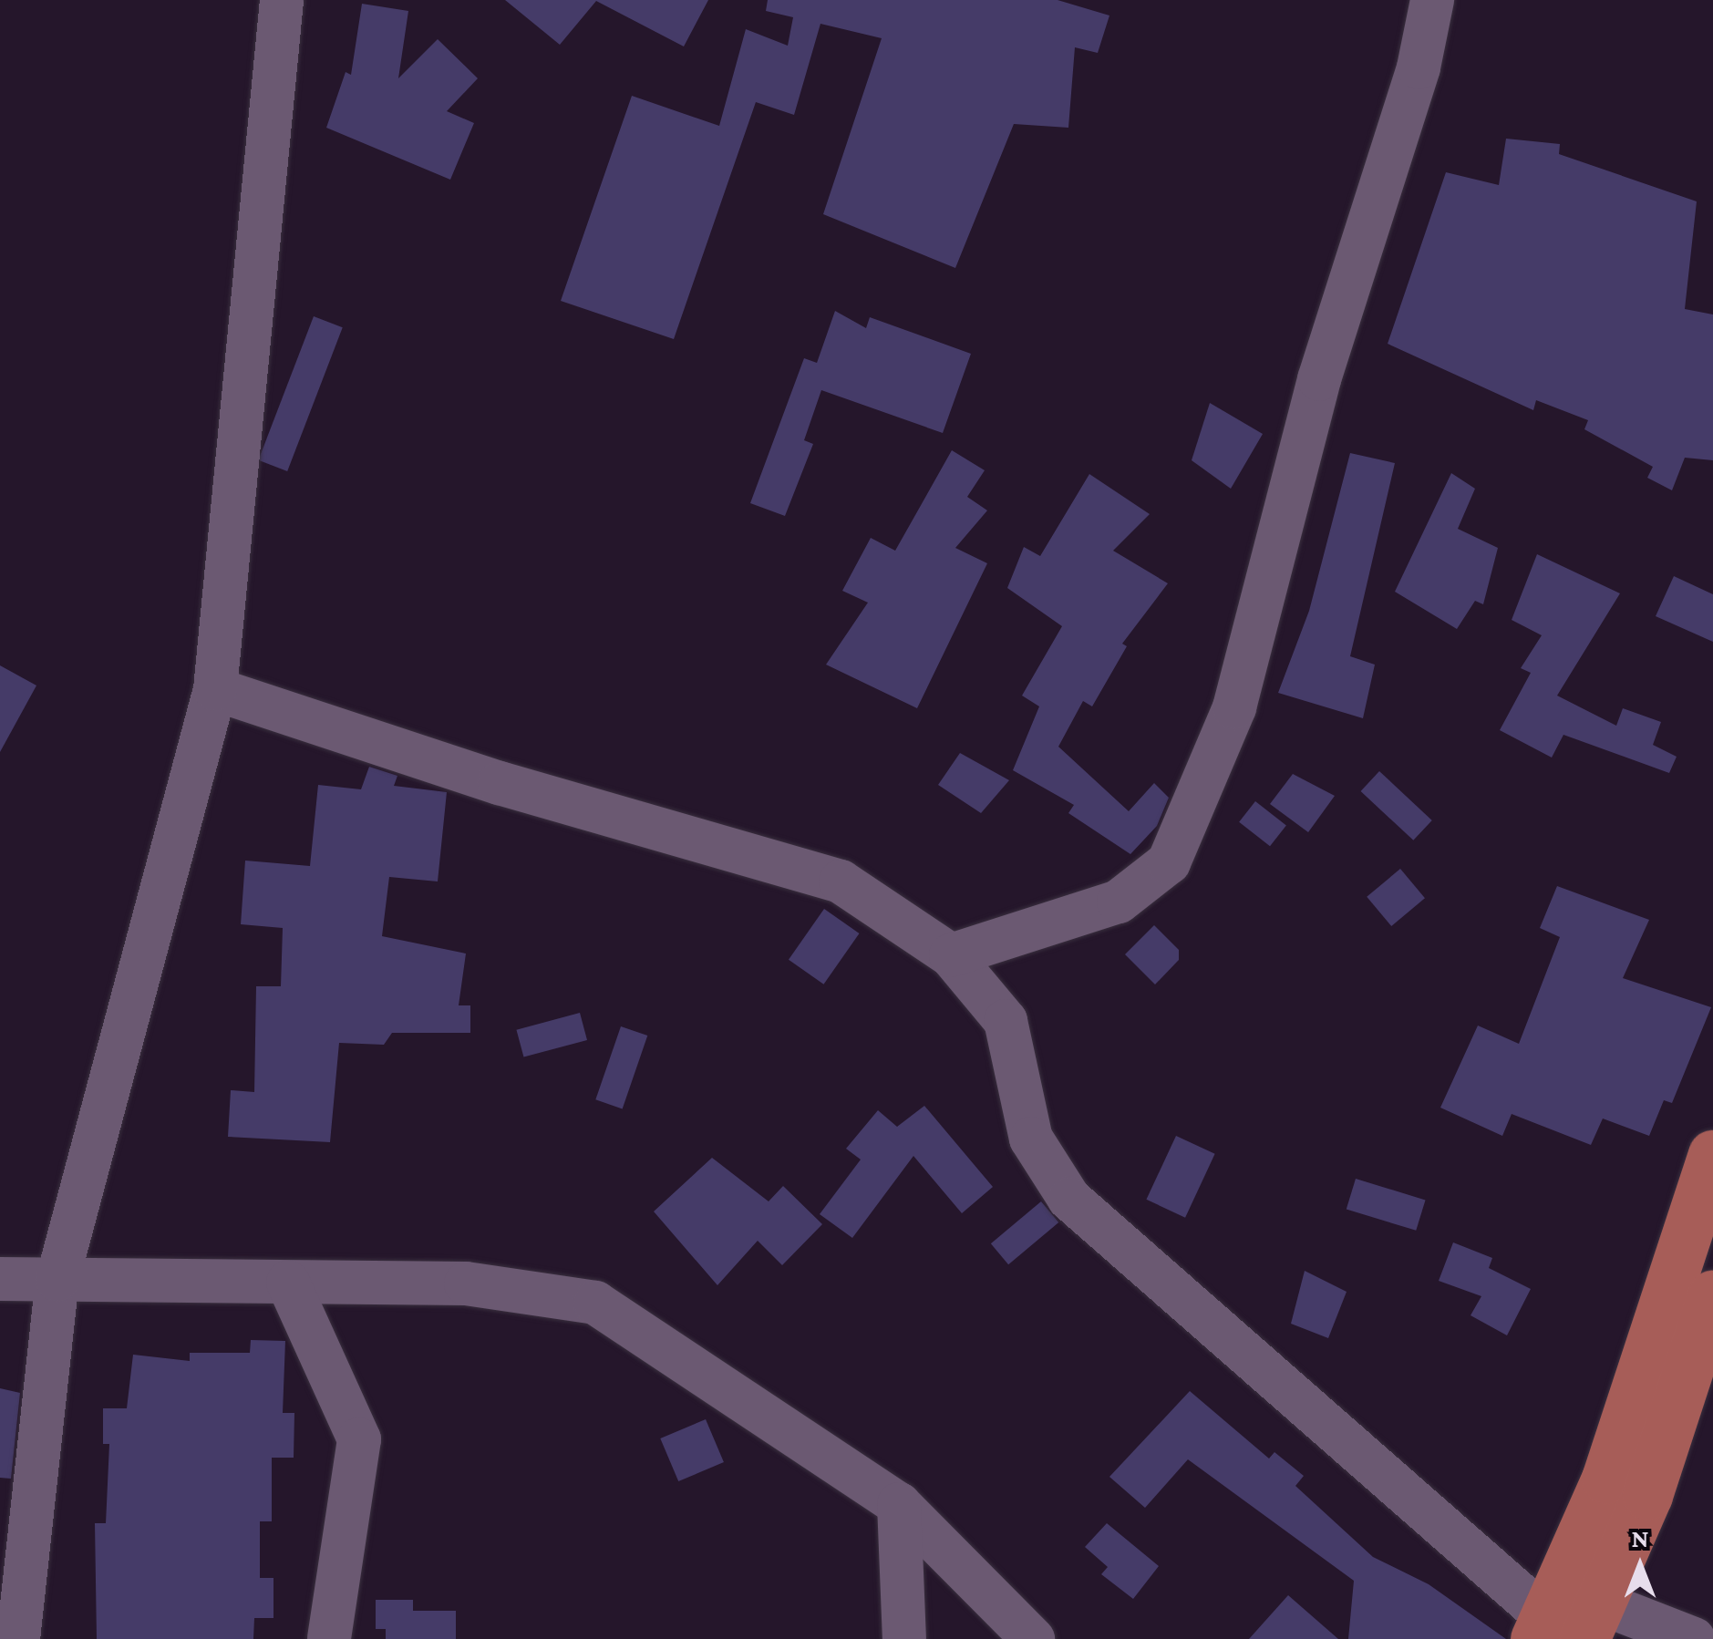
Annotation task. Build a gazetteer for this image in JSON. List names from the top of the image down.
{
  "north": "top"
}
